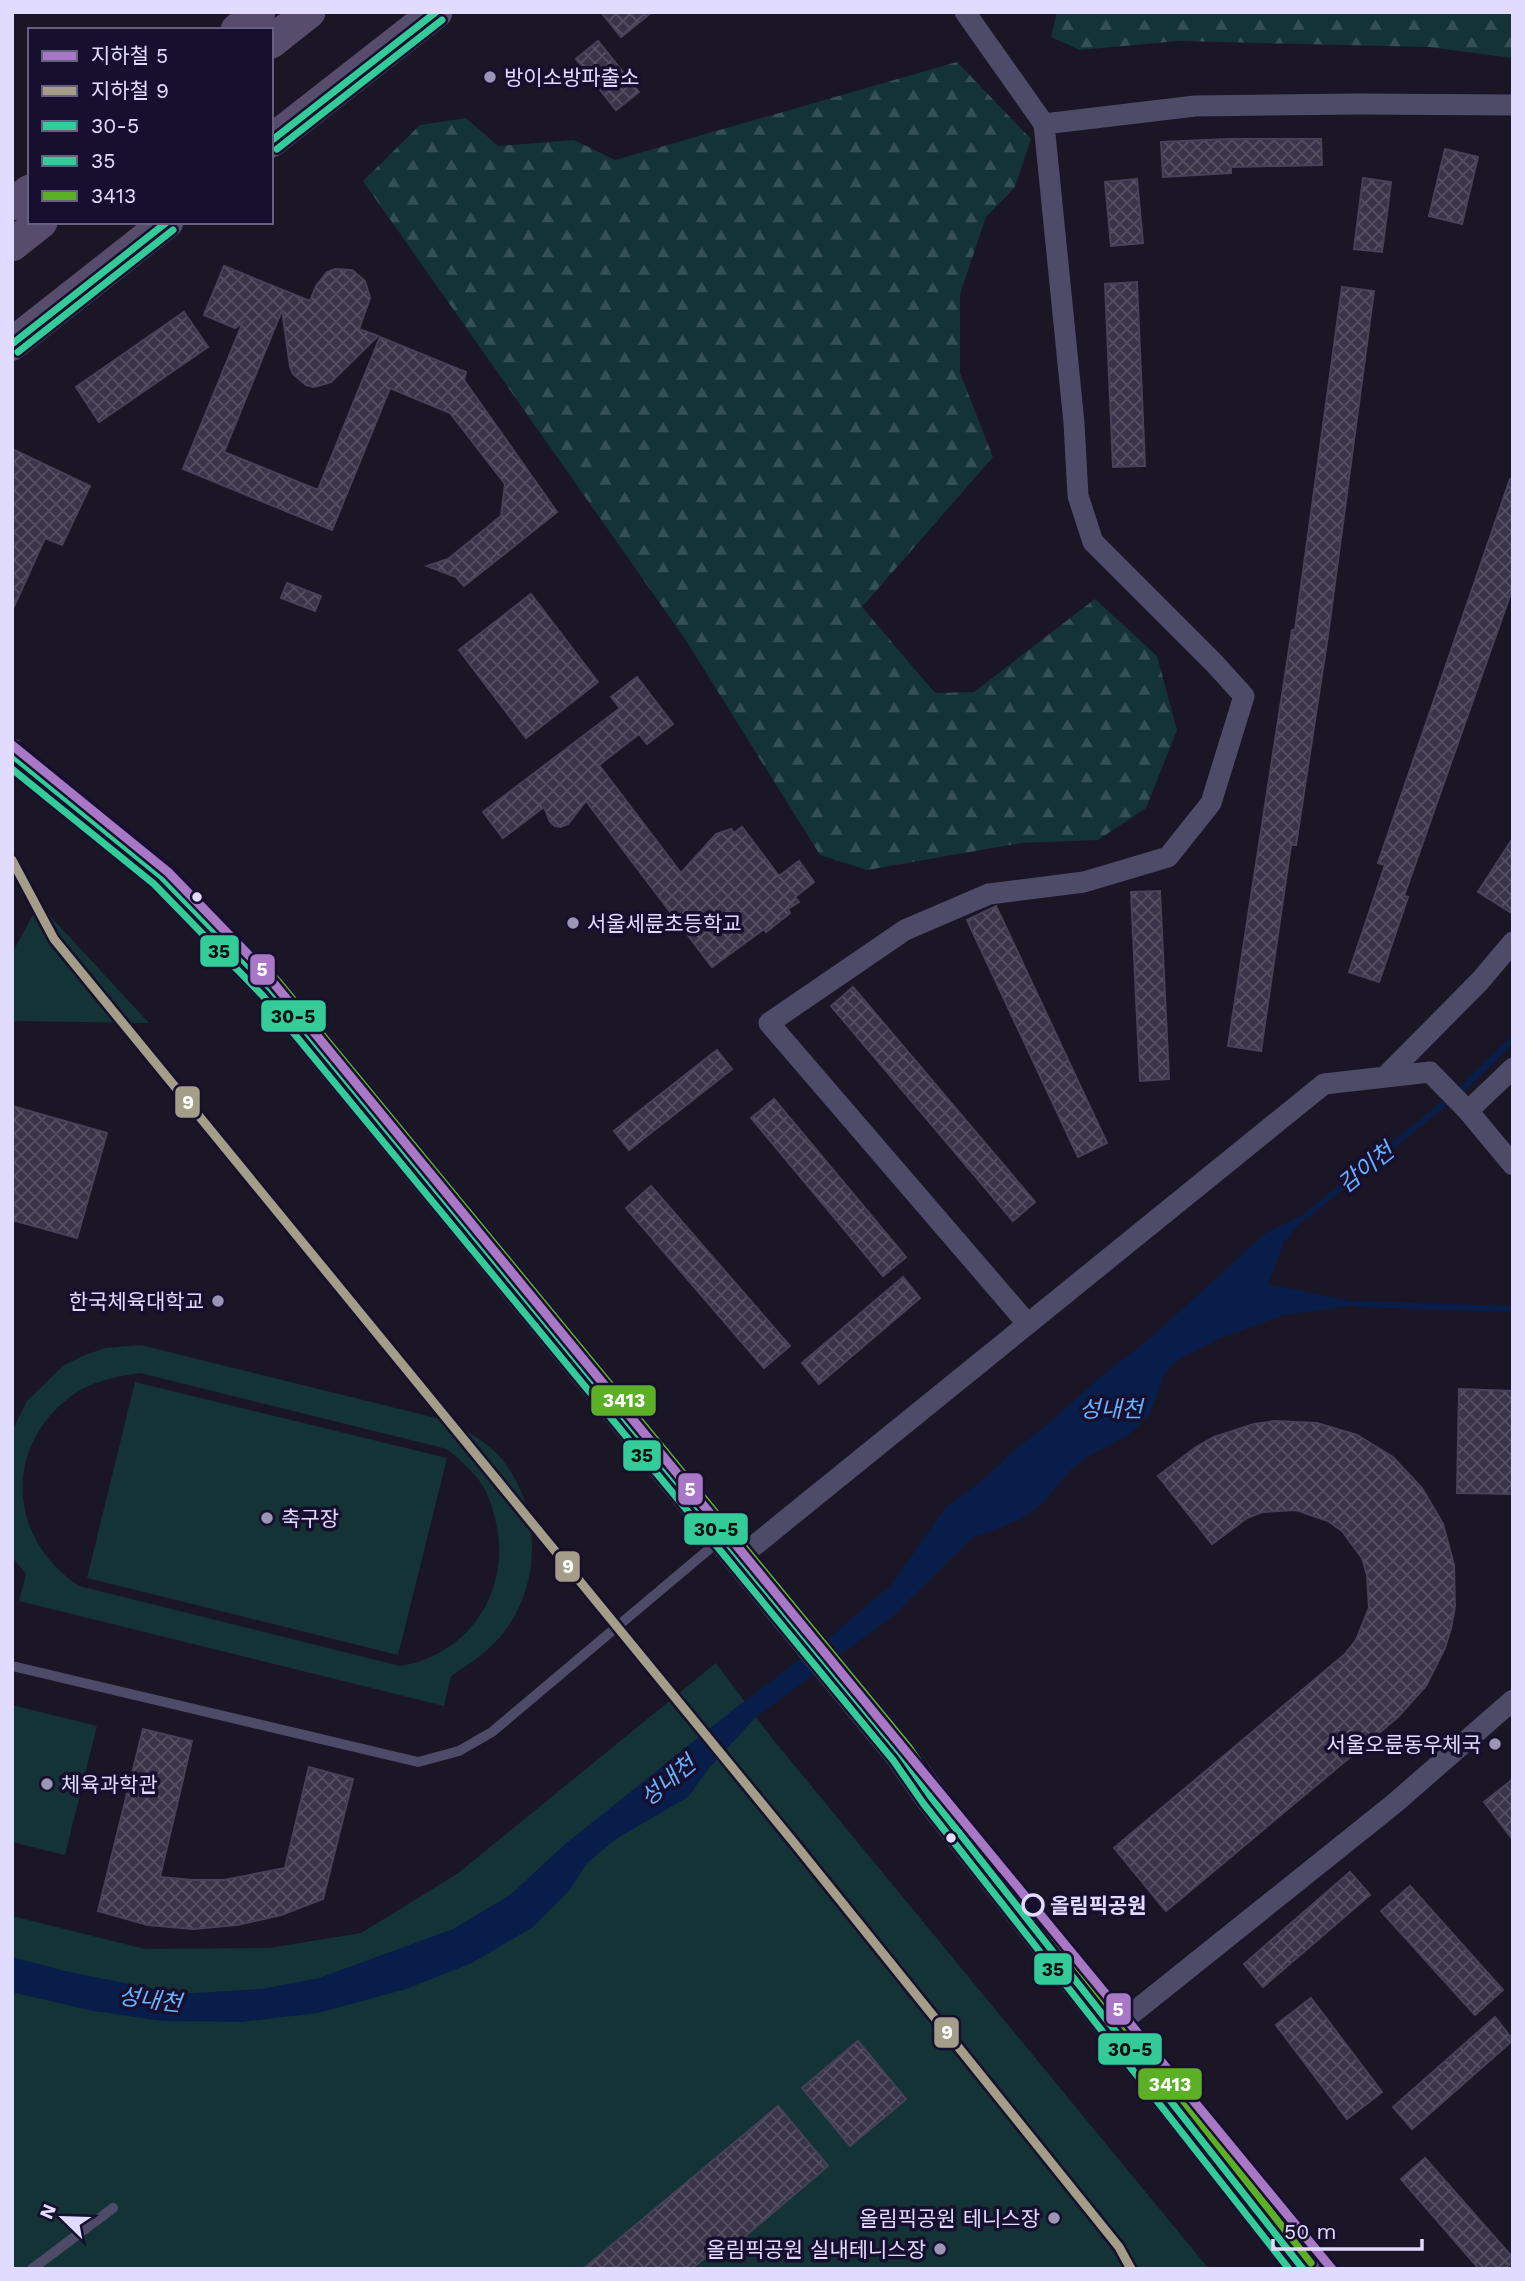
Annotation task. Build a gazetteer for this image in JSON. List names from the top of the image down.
{
  "water": ["감이천", "성내천"],
  "places": [
    "방이소방파출소",
    "서울세륜초등학교",
    "한국체육대학교",
    "축구장",
    "서울오륜동우체국",
    "체육과학관",
    "올림픽공원",
    "올림픽공원 테니스장",
    "올림픽공원 실내테니스장"
  ],
  "lines": [
    "transit line 30-5",
    "transit line 35",
    "metro line 5",
    "transit line 3413",
    "metro line 9"
  ],
  "legend": [
    "지하철 5",
    "지하철 9",
    "30-5",
    "35",
    "3413"
  ],
  "scale_bar": "50 m",
  "north": "top left"
}
